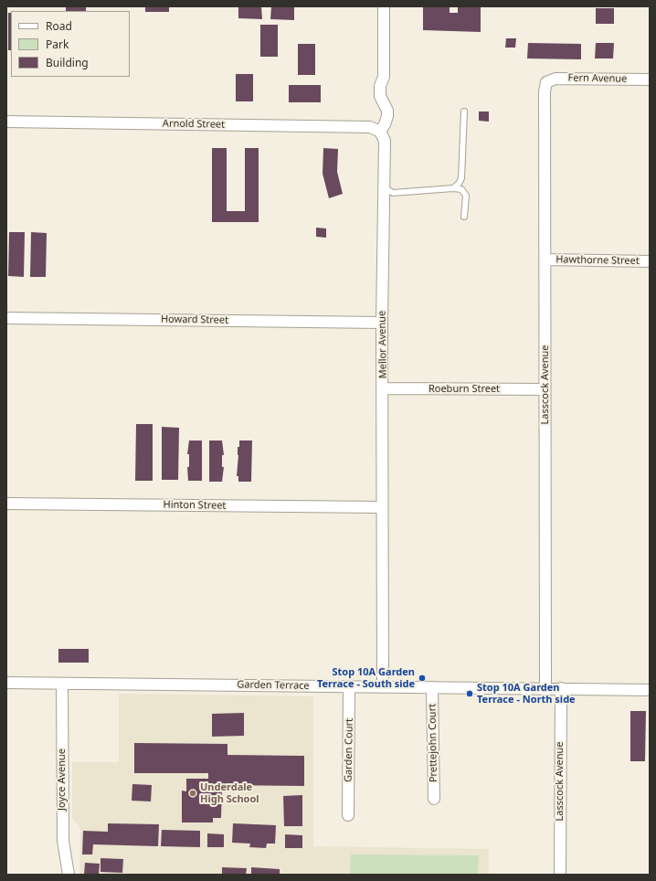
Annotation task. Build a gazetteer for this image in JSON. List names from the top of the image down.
{
  "streets": {
    "street": [
      "Fern Avenue",
      "Arnold Street",
      "Hawthorne Street",
      "Howard Street",
      "Mellor Avenue",
      "Lasscock Avenue",
      "Roeburn Street",
      "Hinton Street",
      "Garden Terrace",
      "Prettejohn Court",
      "Garden Court",
      "Joyce Avenue"
    ]
  },
  "crossings": [
    ["Fern Avenue", "Lasscock Avenue"],
    ["Arnold Street", "Mellor Avenue"],
    ["Hawthorne Street", "Lasscock Avenue"],
    ["Howard Street", "Mellor Avenue"],
    ["Mellor Avenue", "Roeburn Street"],
    ["Mellor Avenue", "Hinton Street"],
    ["Mellor Avenue", "Garden Terrace"],
    ["Lasscock Avenue", "Roeburn Street"],
    ["Lasscock Avenue", "Garden Terrace"],
    ["Garden Terrace", "Prettejohn Court"],
    ["Garden Terrace", "Garden Court"],
    ["Garden Terrace", "Joyce Avenue"]
  ],
  "places": ["Stop 10A Garden Terrace - South side", "Stop 10A Garden Terrace - North side", "Underdale High School"],
  "legend": ["Road", "Park", "Building"]
}
